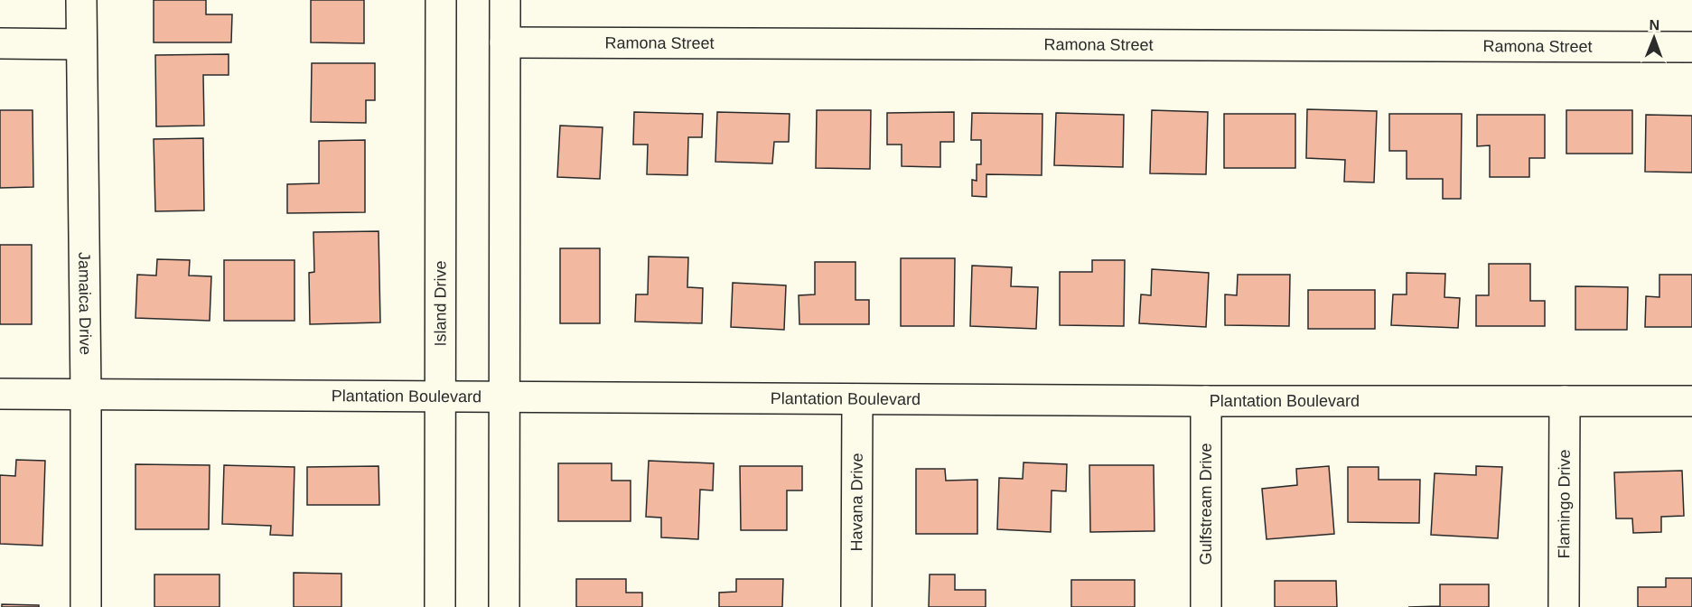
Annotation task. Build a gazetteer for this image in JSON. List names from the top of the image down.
{
  "streets": {
    "street": [
      "Ramona Street",
      "Jamaica Drive",
      "Island Drive",
      "Plantation Boulevard",
      "Havana Drive",
      "Gulfstream Drive",
      "Flamingo Drive"
    ]
  },
  "crossings": [
    ["Jamaica Drive", "Plantation Boulevard"],
    ["Island Drive", "Plantation Boulevard"],
    ["Plantation Boulevard", "Havana Drive"],
    ["Plantation Boulevard", "Gulfstream Drive"],
    ["Plantation Boulevard", "Flamingo Drive"]
  ],
  "north": "top"
}
